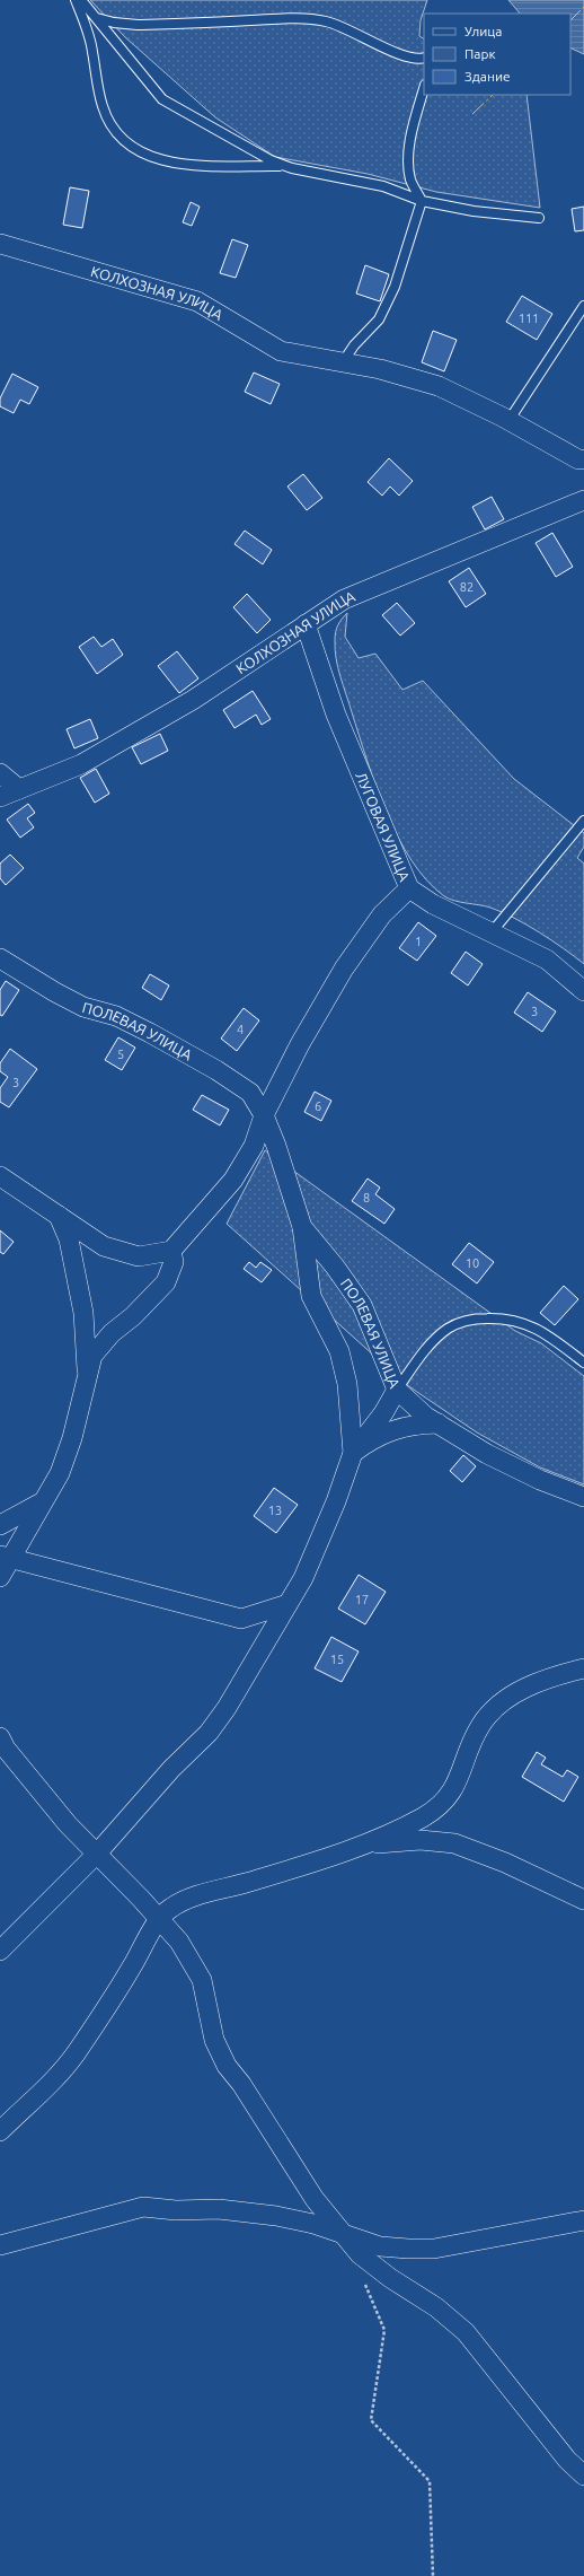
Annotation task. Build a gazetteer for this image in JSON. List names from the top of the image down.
{
  "streets": {
    "street": ["КОЛХОЗНАЯ УЛИЦА", "ЛУГОВАЯ УЛИЦА", "ПОЛЕВАЯ УЛИЦА"]
  },
  "crossings": [
    ["КОЛХОЗНАЯ УЛИЦА", "ЛУГОВАЯ УЛИЦА"]
  ],
  "house_numbers": [
    "111",
    "82",
    "1",
    "3",
    "4",
    "5",
    "3",
    "6",
    "8",
    "10",
    "13",
    "17",
    "15"
  ],
  "legend": ["Улица", "Парк", "Здание"]
}
